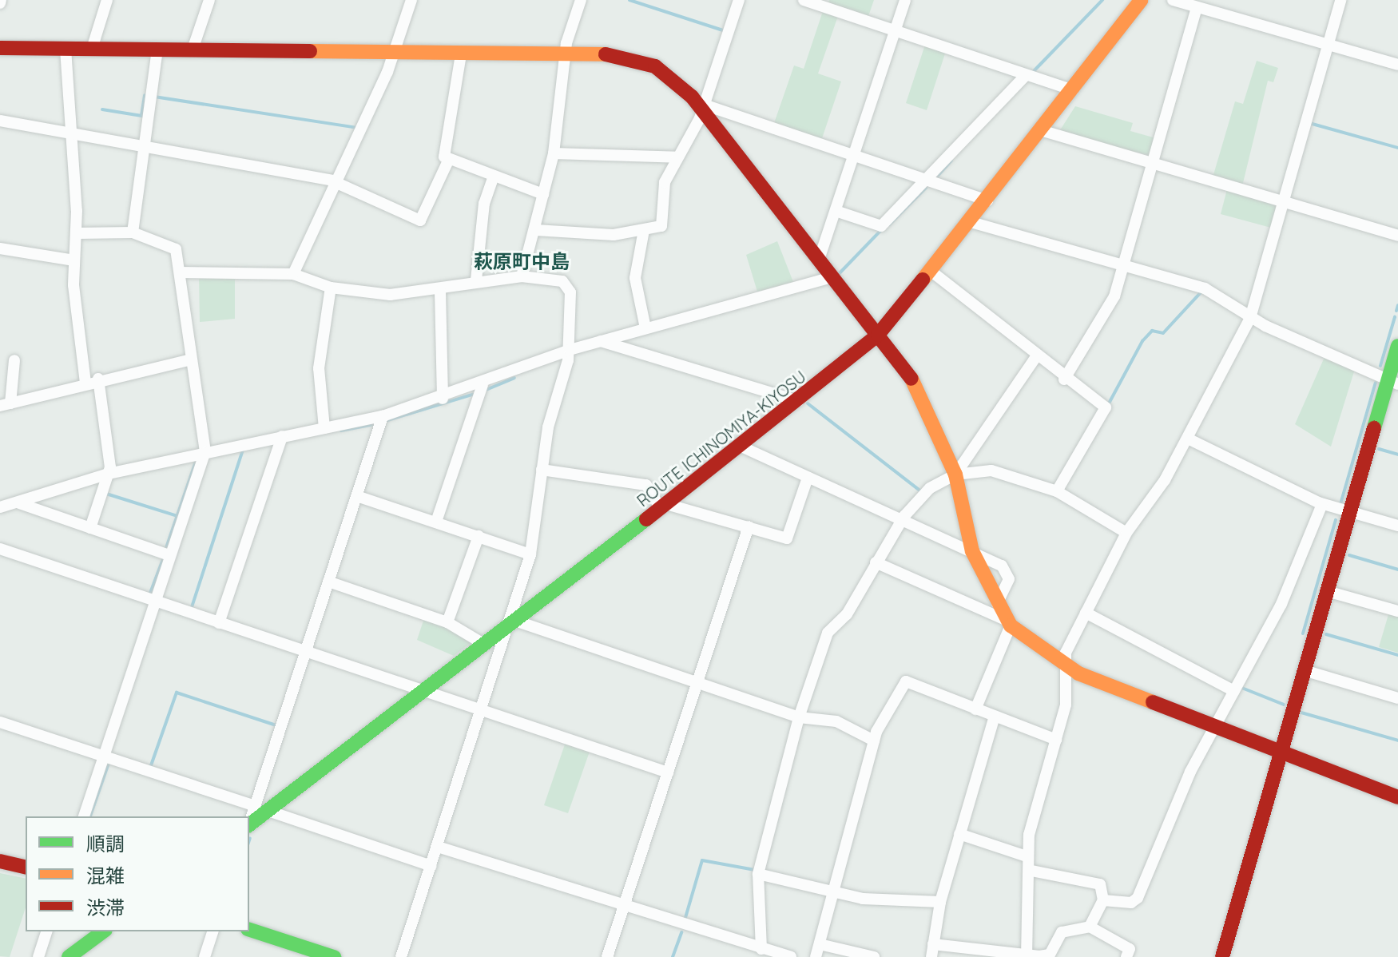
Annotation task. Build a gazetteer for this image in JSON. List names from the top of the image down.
{
  "streets": {
    "street": ["ROUTE ICHINOMIYA-KIYOSU"]
  },
  "districts": ["萩原町中島"],
  "legend": ["順調", "混雑", "渋滞"]
}
